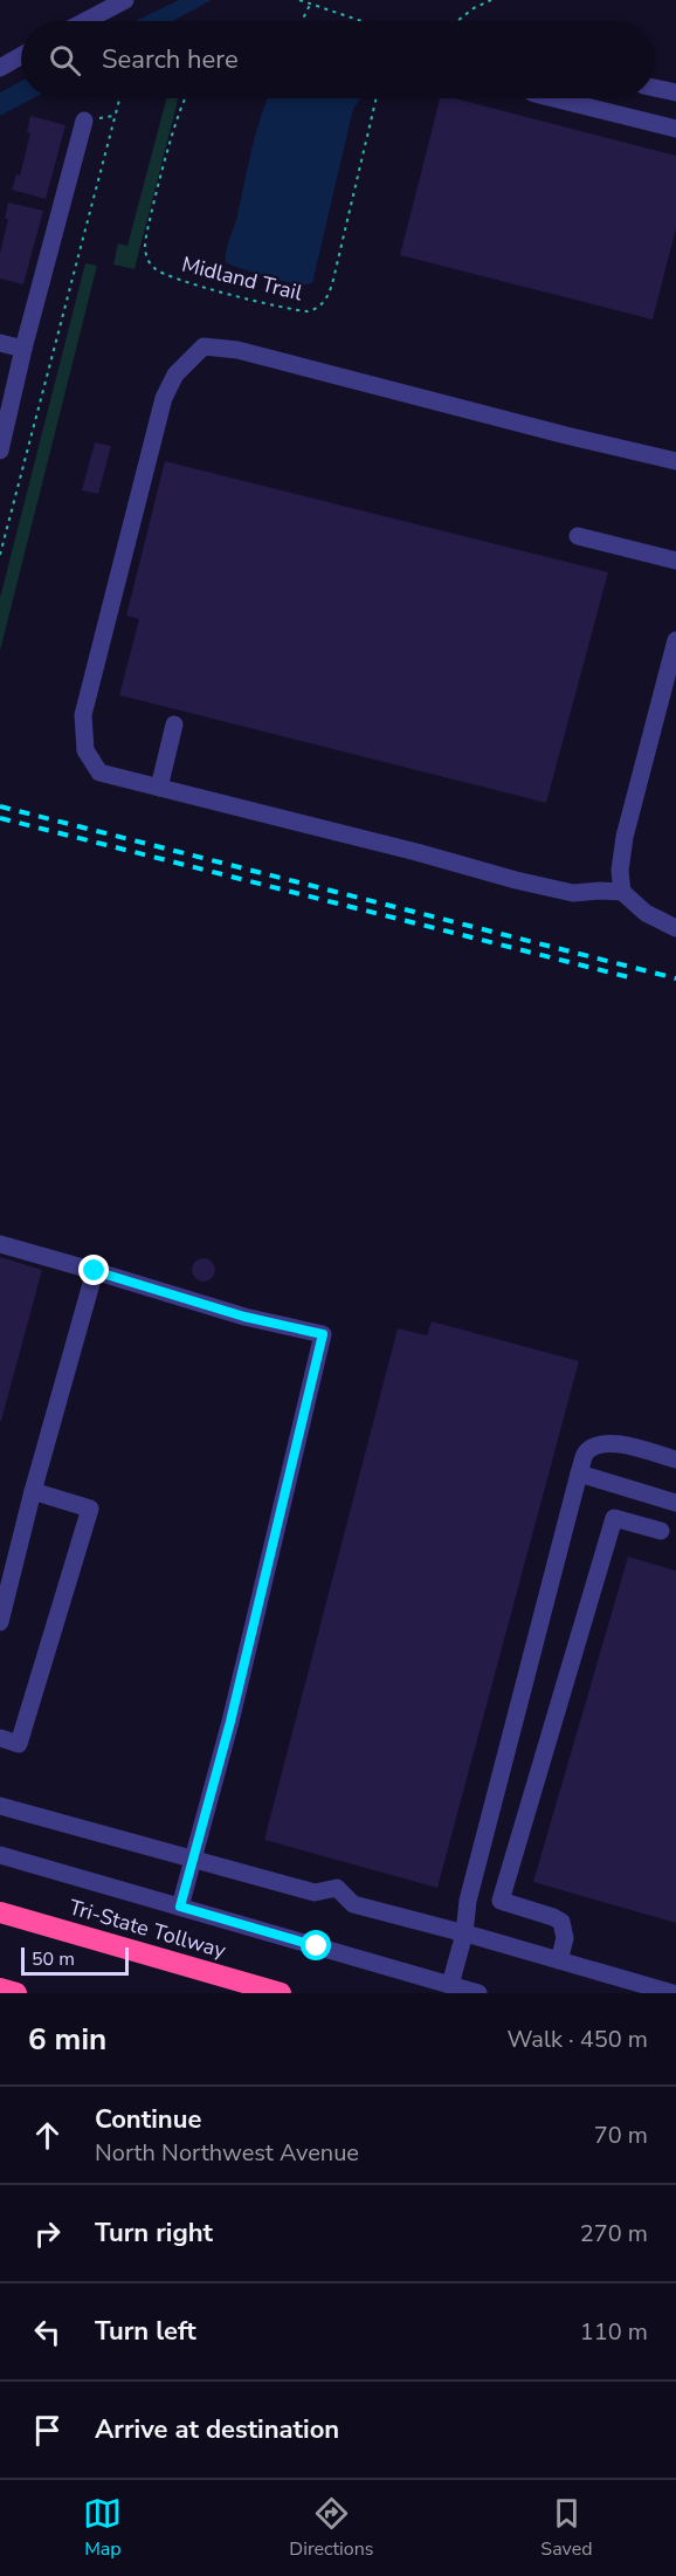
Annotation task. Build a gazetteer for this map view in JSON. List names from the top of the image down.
{
  "streets": {
    "highway": ["Tri-State Tollway"],
    "path": ["Midland Trail"]
  },
  "scale_bar": "50 m",
  "page": {
    "search": "Search here",
    "scale": "50 m",
    "heading": ["6 min", "Walk · 450 m"],
    "list": [
      ["Continue", "North Northwest Avenue", "70 m"],
      ["Turn right", "270 m"],
      ["Turn left", "110 m"],
      "Arrive at destination"
    ],
    "nav": ["Map", "Directions", "Saved"]
  }
}
